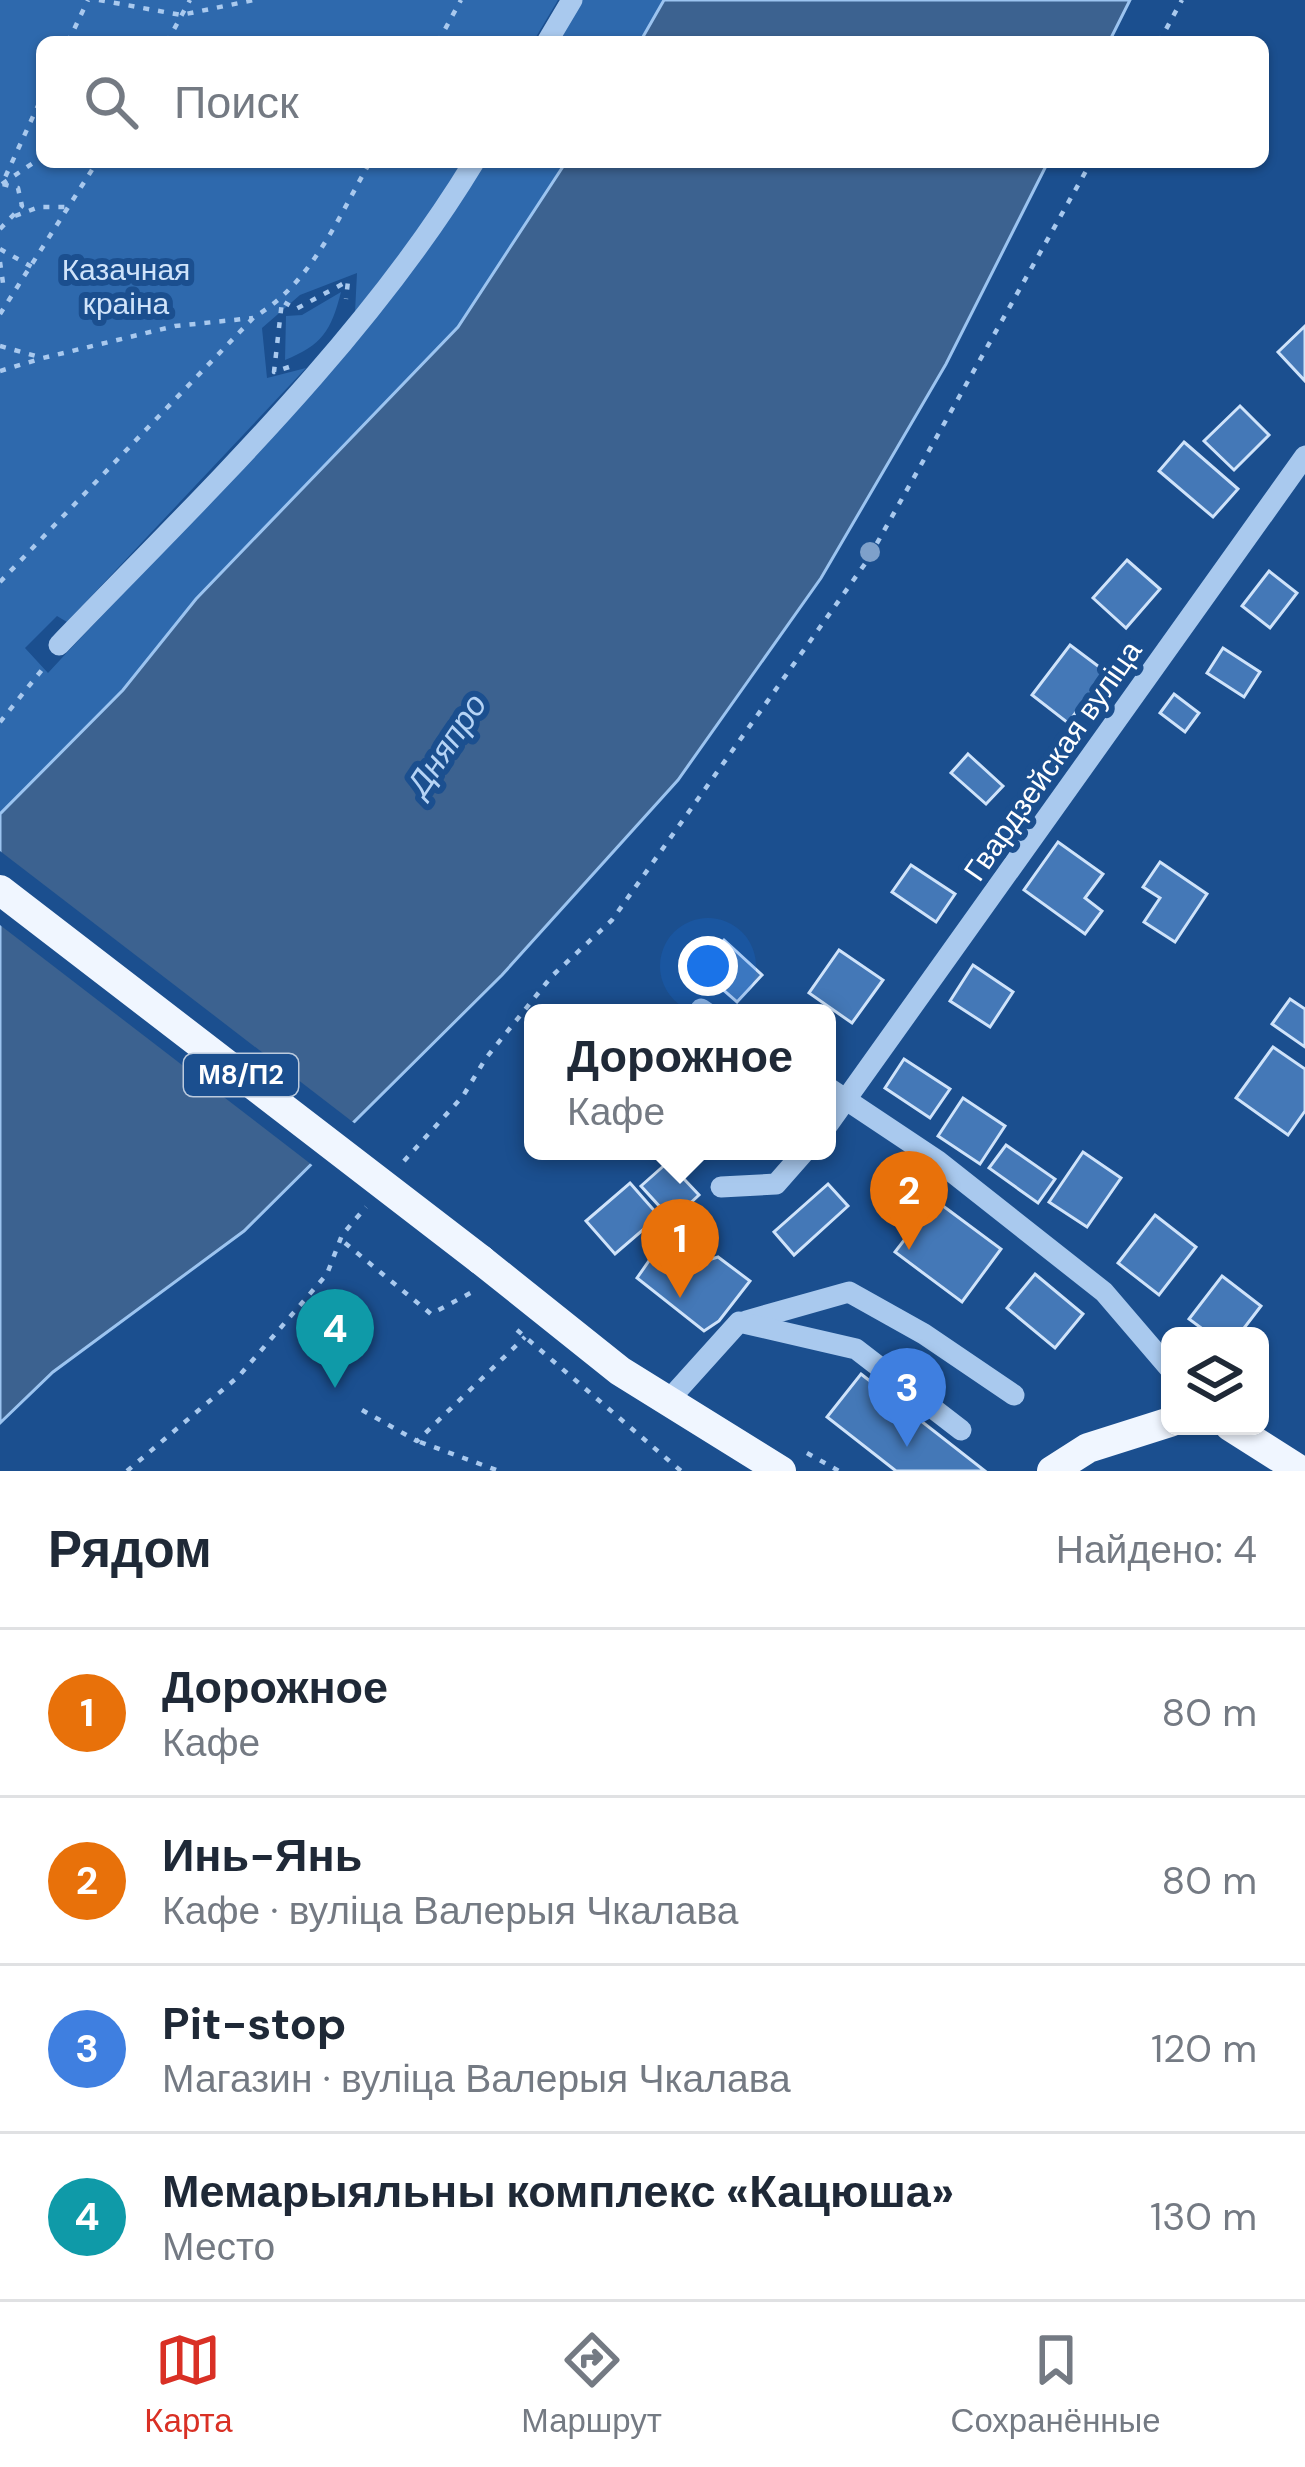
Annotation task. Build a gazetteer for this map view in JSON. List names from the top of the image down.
{
  "streets": {
    "main road": ["М8/П2"],
    "street": ["Гвардзейская вуліца"]
  },
  "water": ["Дняпро"],
  "parks": ["Казачная краіна"],
  "page": {
    "search": "Поиск",
    "popup": ["Дорожное", "Кафе"],
    "pins": [
      "2",
      "1",
      "4",
      "3"
    ],
    "heading": ["Рядом", "Найдено: 4"],
    "list": [
      {
        "mark": "1",
        "name": "Дорожное",
        "note": "Кафе",
        "value": "80 m"
      },
      {
        "mark": "2",
        "name": "Инь-Янь",
        "note": "Кафе · вуліца Валерыя Чкалава",
        "value": "80 m"
      },
      {
        "mark": "3",
        "name": "Pit-stop",
        "note": "Магазин · вуліца Валерыя Чкалава",
        "value": "120 m"
      },
      {
        "mark": "4",
        "name": "Мемарыяльны комплекс «Кацюша»",
        "note": "Место",
        "value": "130 m"
      }
    ],
    "nav": ["Карта", "Маршрут", "Сохранённые"]
  }
}
